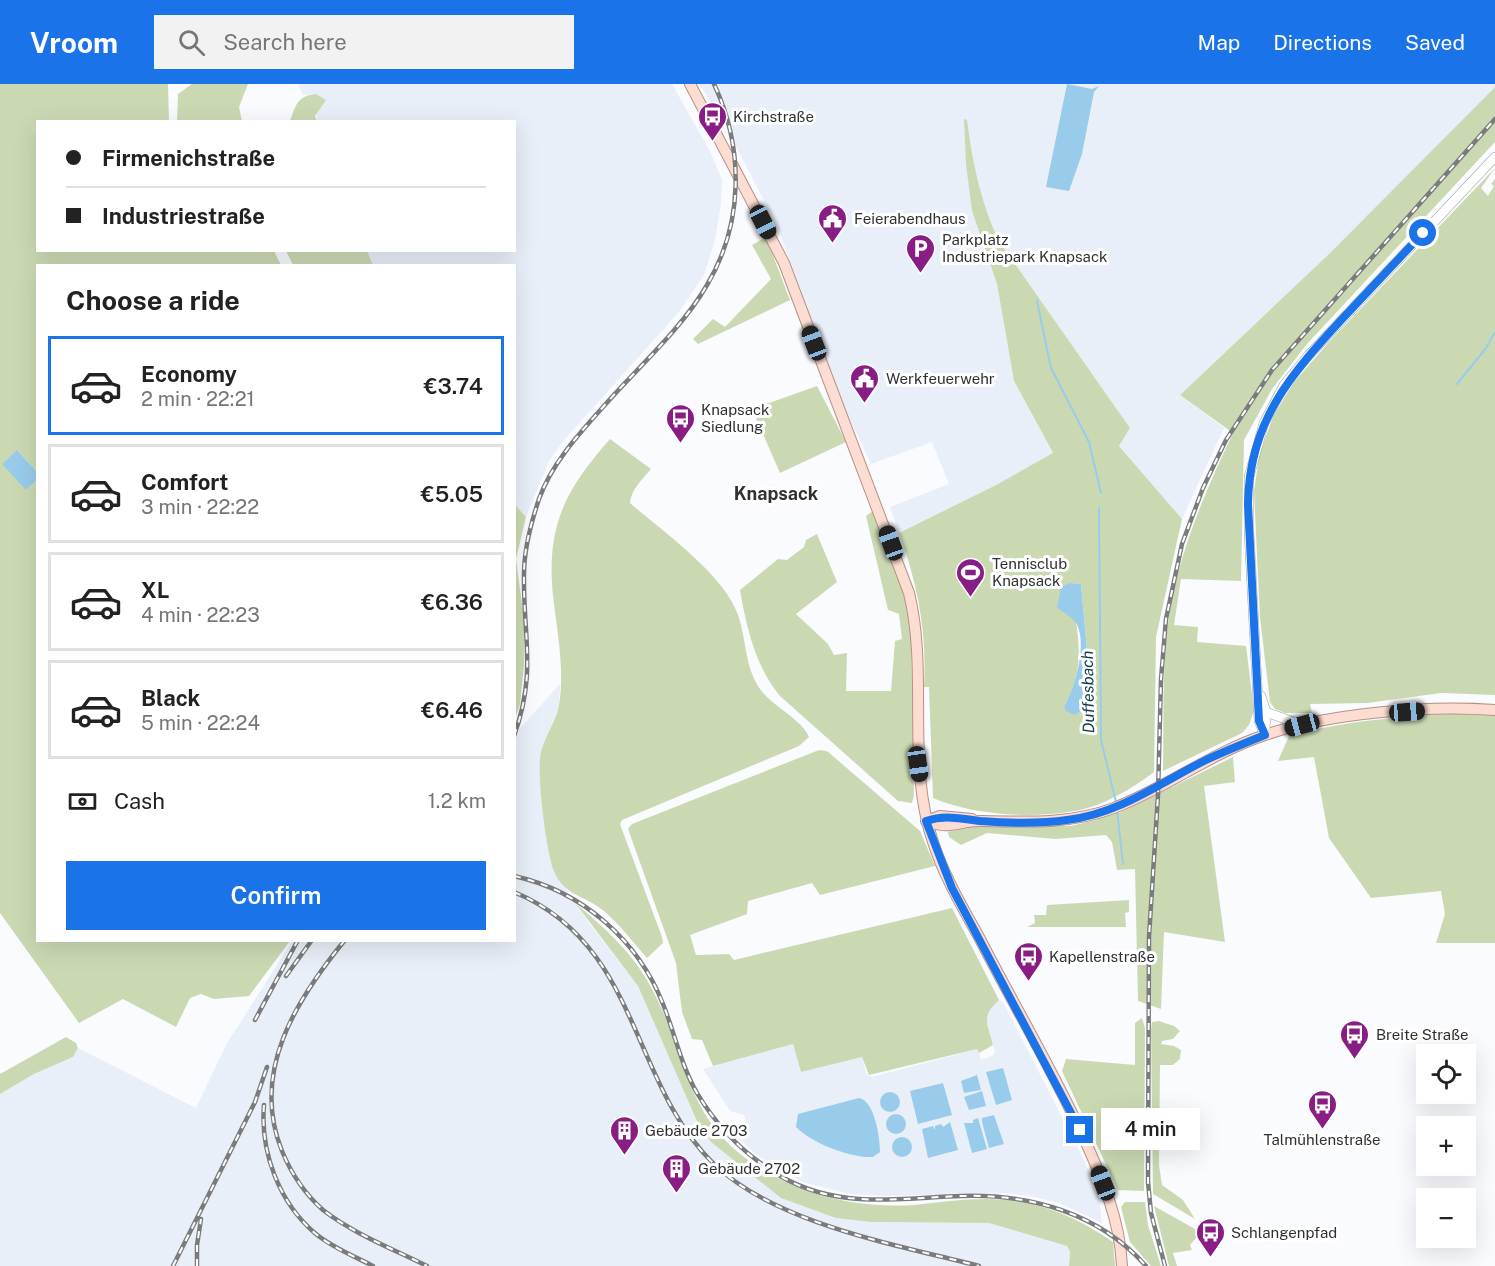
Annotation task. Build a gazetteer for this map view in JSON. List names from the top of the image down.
{
  "districts": ["Knapsack"],
  "water": ["Duffesbach"],
  "places": {
    "bus stop": [
      "Kirchstraße",
      "Knapsack Siedlung",
      "Kapellenstraße",
      "Breite Straße",
      "Talmühlenstraße",
      "Schlangenpfad"
    ],
    "public building": ["Feierabendhaus", "Werkfeuerwehr"],
    "parking": ["Parkplatz Industriepark Knapsack"],
    "sports": ["Tennisclub Knapsack"],
    "building": ["Gebäude 2703", "Gebäude 2702"]
  },
  "page": {
    "header": "Vroom",
    "search": "Search here",
    "nav": ["Map", "Directions", "Saved"],
    "banner": ["Firmenichstraße", "Industriestraße"],
    "heading": "Choose a ride",
    "list": [
      {
        "name": "Economy",
        "note": "2 min · 22:21",
        "value": "€3.74"
      },
      {
        "name": "Comfort",
        "note": "3 min · 22:22",
        "value": "€5.05"
      },
      {
        "name": "XL",
        "note": "4 min · 22:23",
        "value": "€6.36"
      },
      {
        "name": "Black",
        "note": "5 min · 22:24",
        "value": "€6.46"
      }
    ],
    "pay": ["Cash", "1.2 km"],
    "buttons": "Confirm",
    "map_buttons": ["+", "−"],
    "bubble": "4 min"
  }
}
